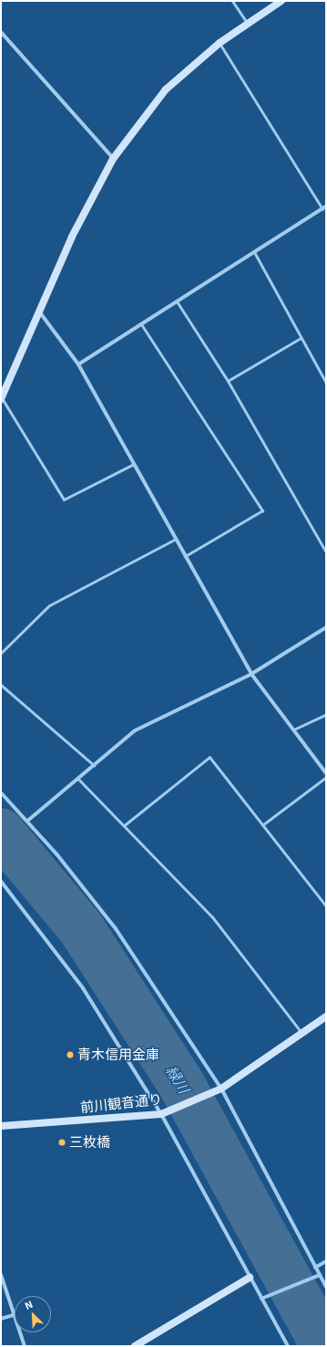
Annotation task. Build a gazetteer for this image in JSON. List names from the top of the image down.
{
  "streets": {
    "street": ["前川観音通り"]
  },
  "water": ["緑川"],
  "places": ["青木信用金庫", "三枚橋"],
  "north": "top left"
}
